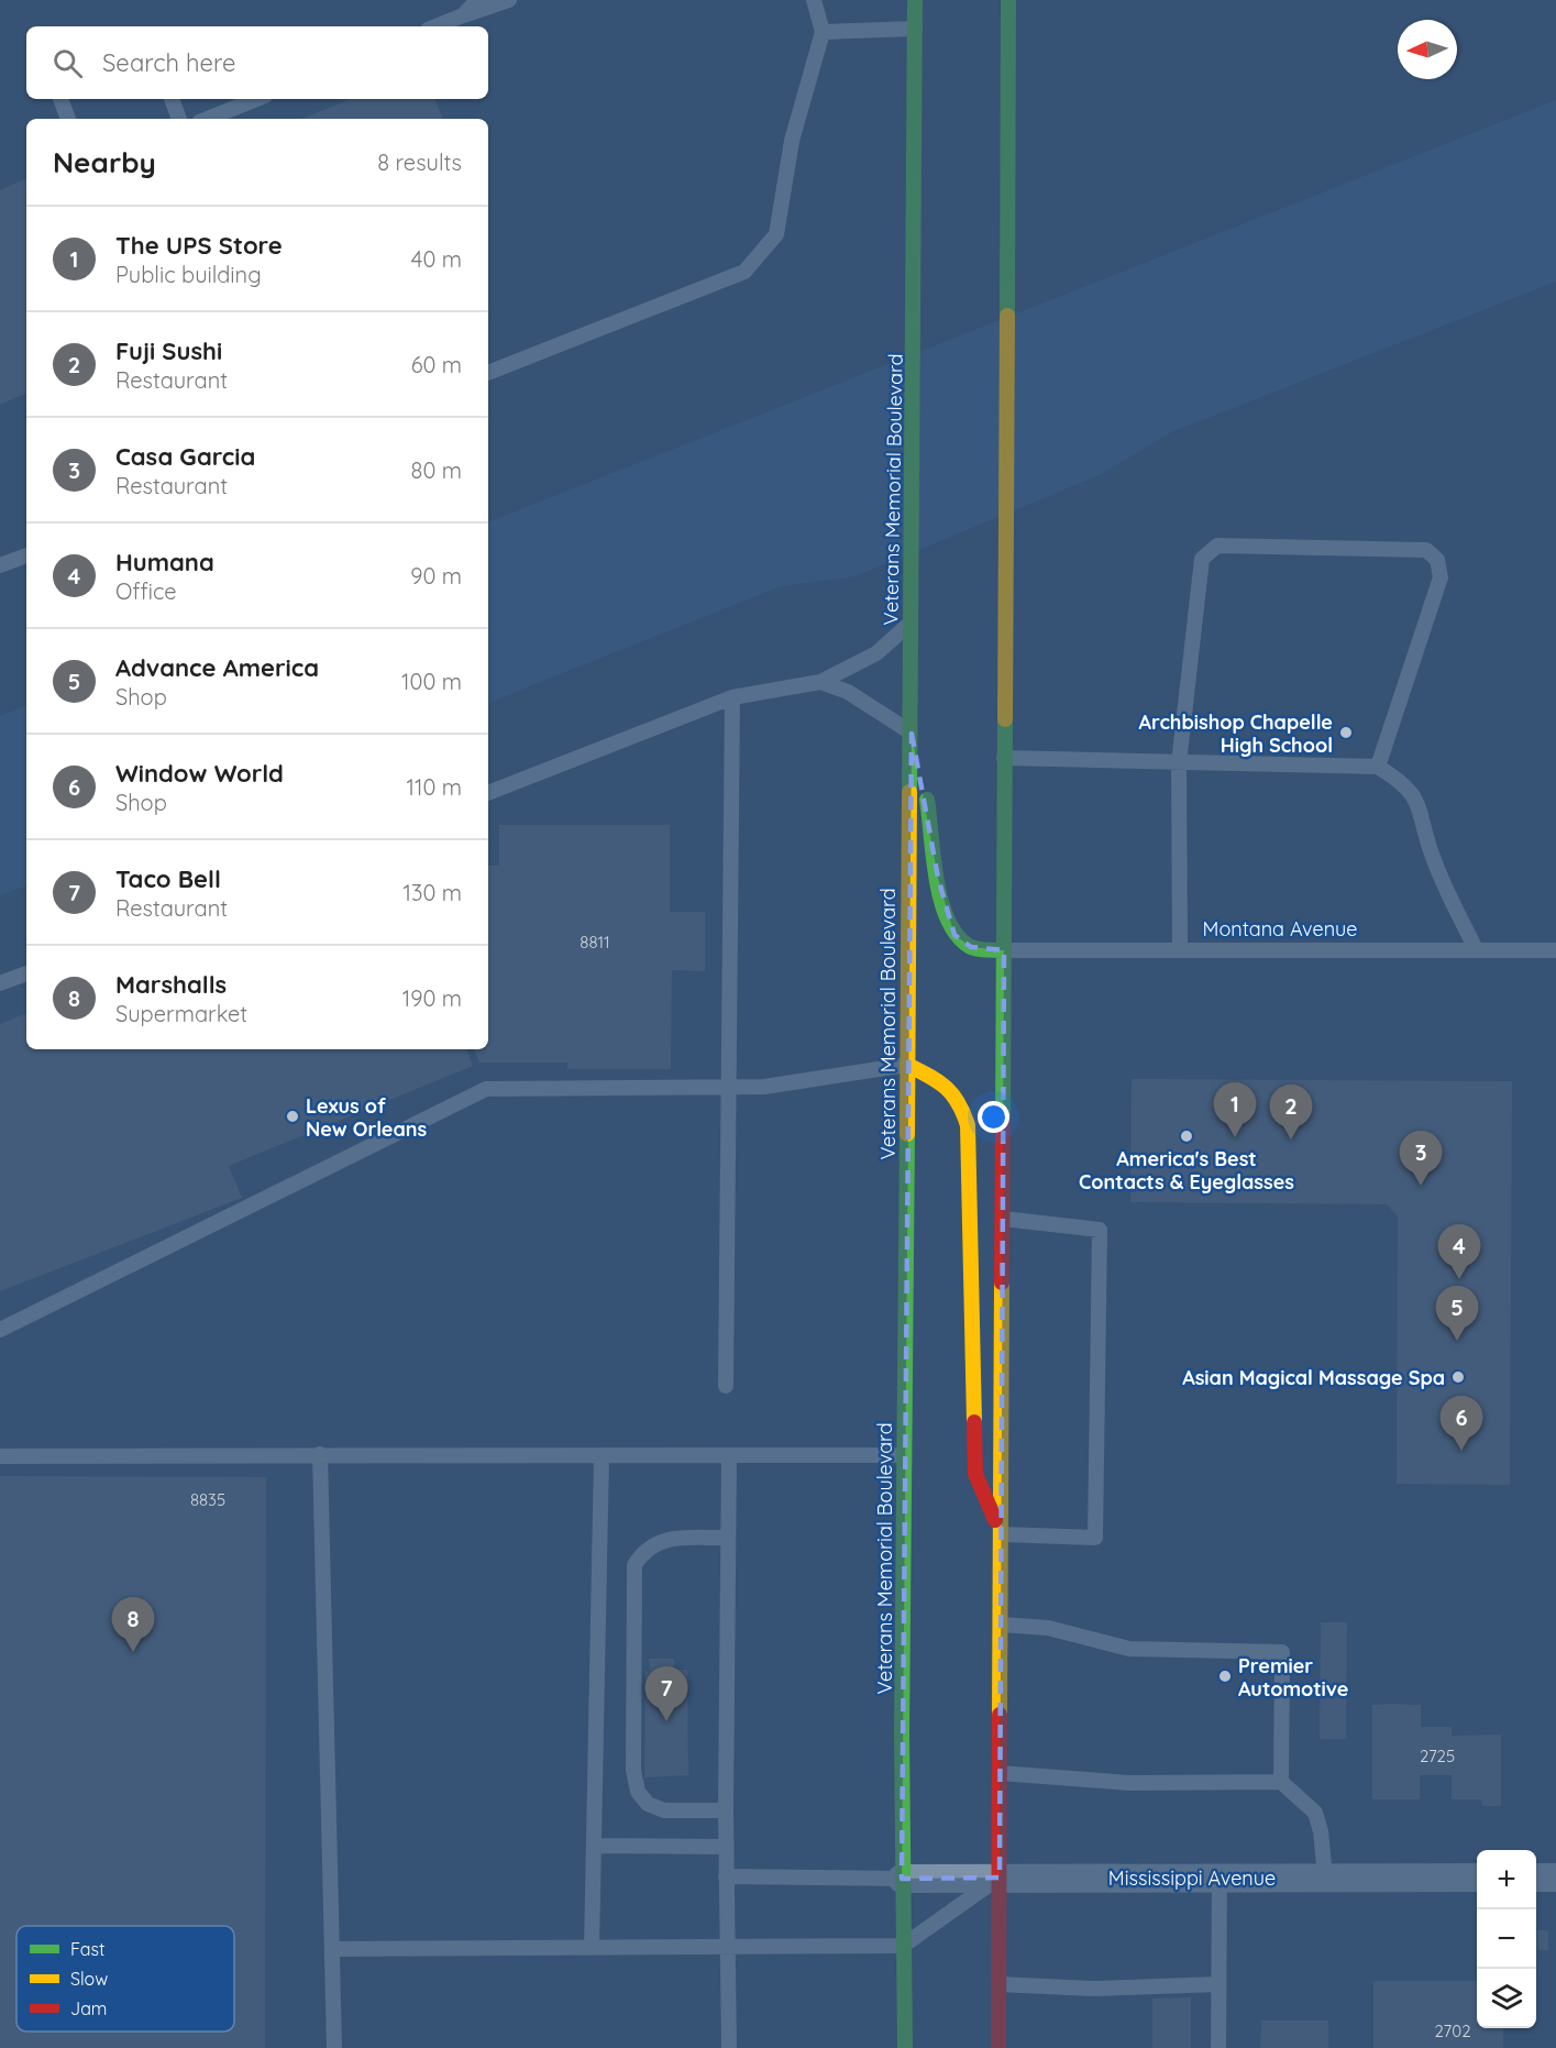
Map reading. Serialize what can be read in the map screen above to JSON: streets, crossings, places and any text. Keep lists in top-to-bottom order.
{
  "streets": {
    "main road": ["Veterans Memorial Boulevard"],
    "street": ["Mississippi Avenue"],
    "lane": ["Montana Avenue"]
  },
  "crossings": [
    ["Veterans Memorial Boulevard", "Mississippi Avenue"]
  ],
  "places": [
    "Archbishop Chapelle High School",
    "Lexus of New Orleans",
    "America's Best Contacts & Eyeglasses",
    "Asian Magical Massage Spa",
    "Premier Automotive"
  ],
  "house_numbers": [
    "8811",
    "8835",
    "2725",
    "2702"
  ],
  "legend": ["Fast", "Slow", "Jam"],
  "north": "left",
  "page": {
    "search": "Search here",
    "heading": ["Nearby", "8 results"],
    "list": [
      {
        "mark": "1",
        "name": "The UPS Store",
        "note": "Public building",
        "value": "40 m"
      },
      {
        "mark": "2",
        "name": "Fuji Sushi",
        "note": "Restaurant",
        "value": "60 m"
      },
      {
        "mark": "3",
        "name": "Casa Garcia",
        "note": "Restaurant",
        "value": "80 m"
      },
      {
        "mark": "4",
        "name": "Humana",
        "note": "Office",
        "value": "90 m"
      },
      {
        "mark": "5",
        "name": "Advance America",
        "note": "Shop",
        "value": "100 m"
      },
      {
        "mark": "6",
        "name": "Window World",
        "note": "Shop",
        "value": "110 m"
      },
      {
        "mark": "7",
        "name": "Taco Bell",
        "note": "Restaurant",
        "value": "130 m"
      },
      {
        "mark": "8",
        "name": "Marshalls",
        "note": "Supermarket",
        "value": "190 m"
      }
    ],
    "pins": [
      "1",
      "2",
      "3",
      "4",
      "5",
      "6",
      "8",
      "7"
    ],
    "map_buttons": ["+", "−"]
  }
}
